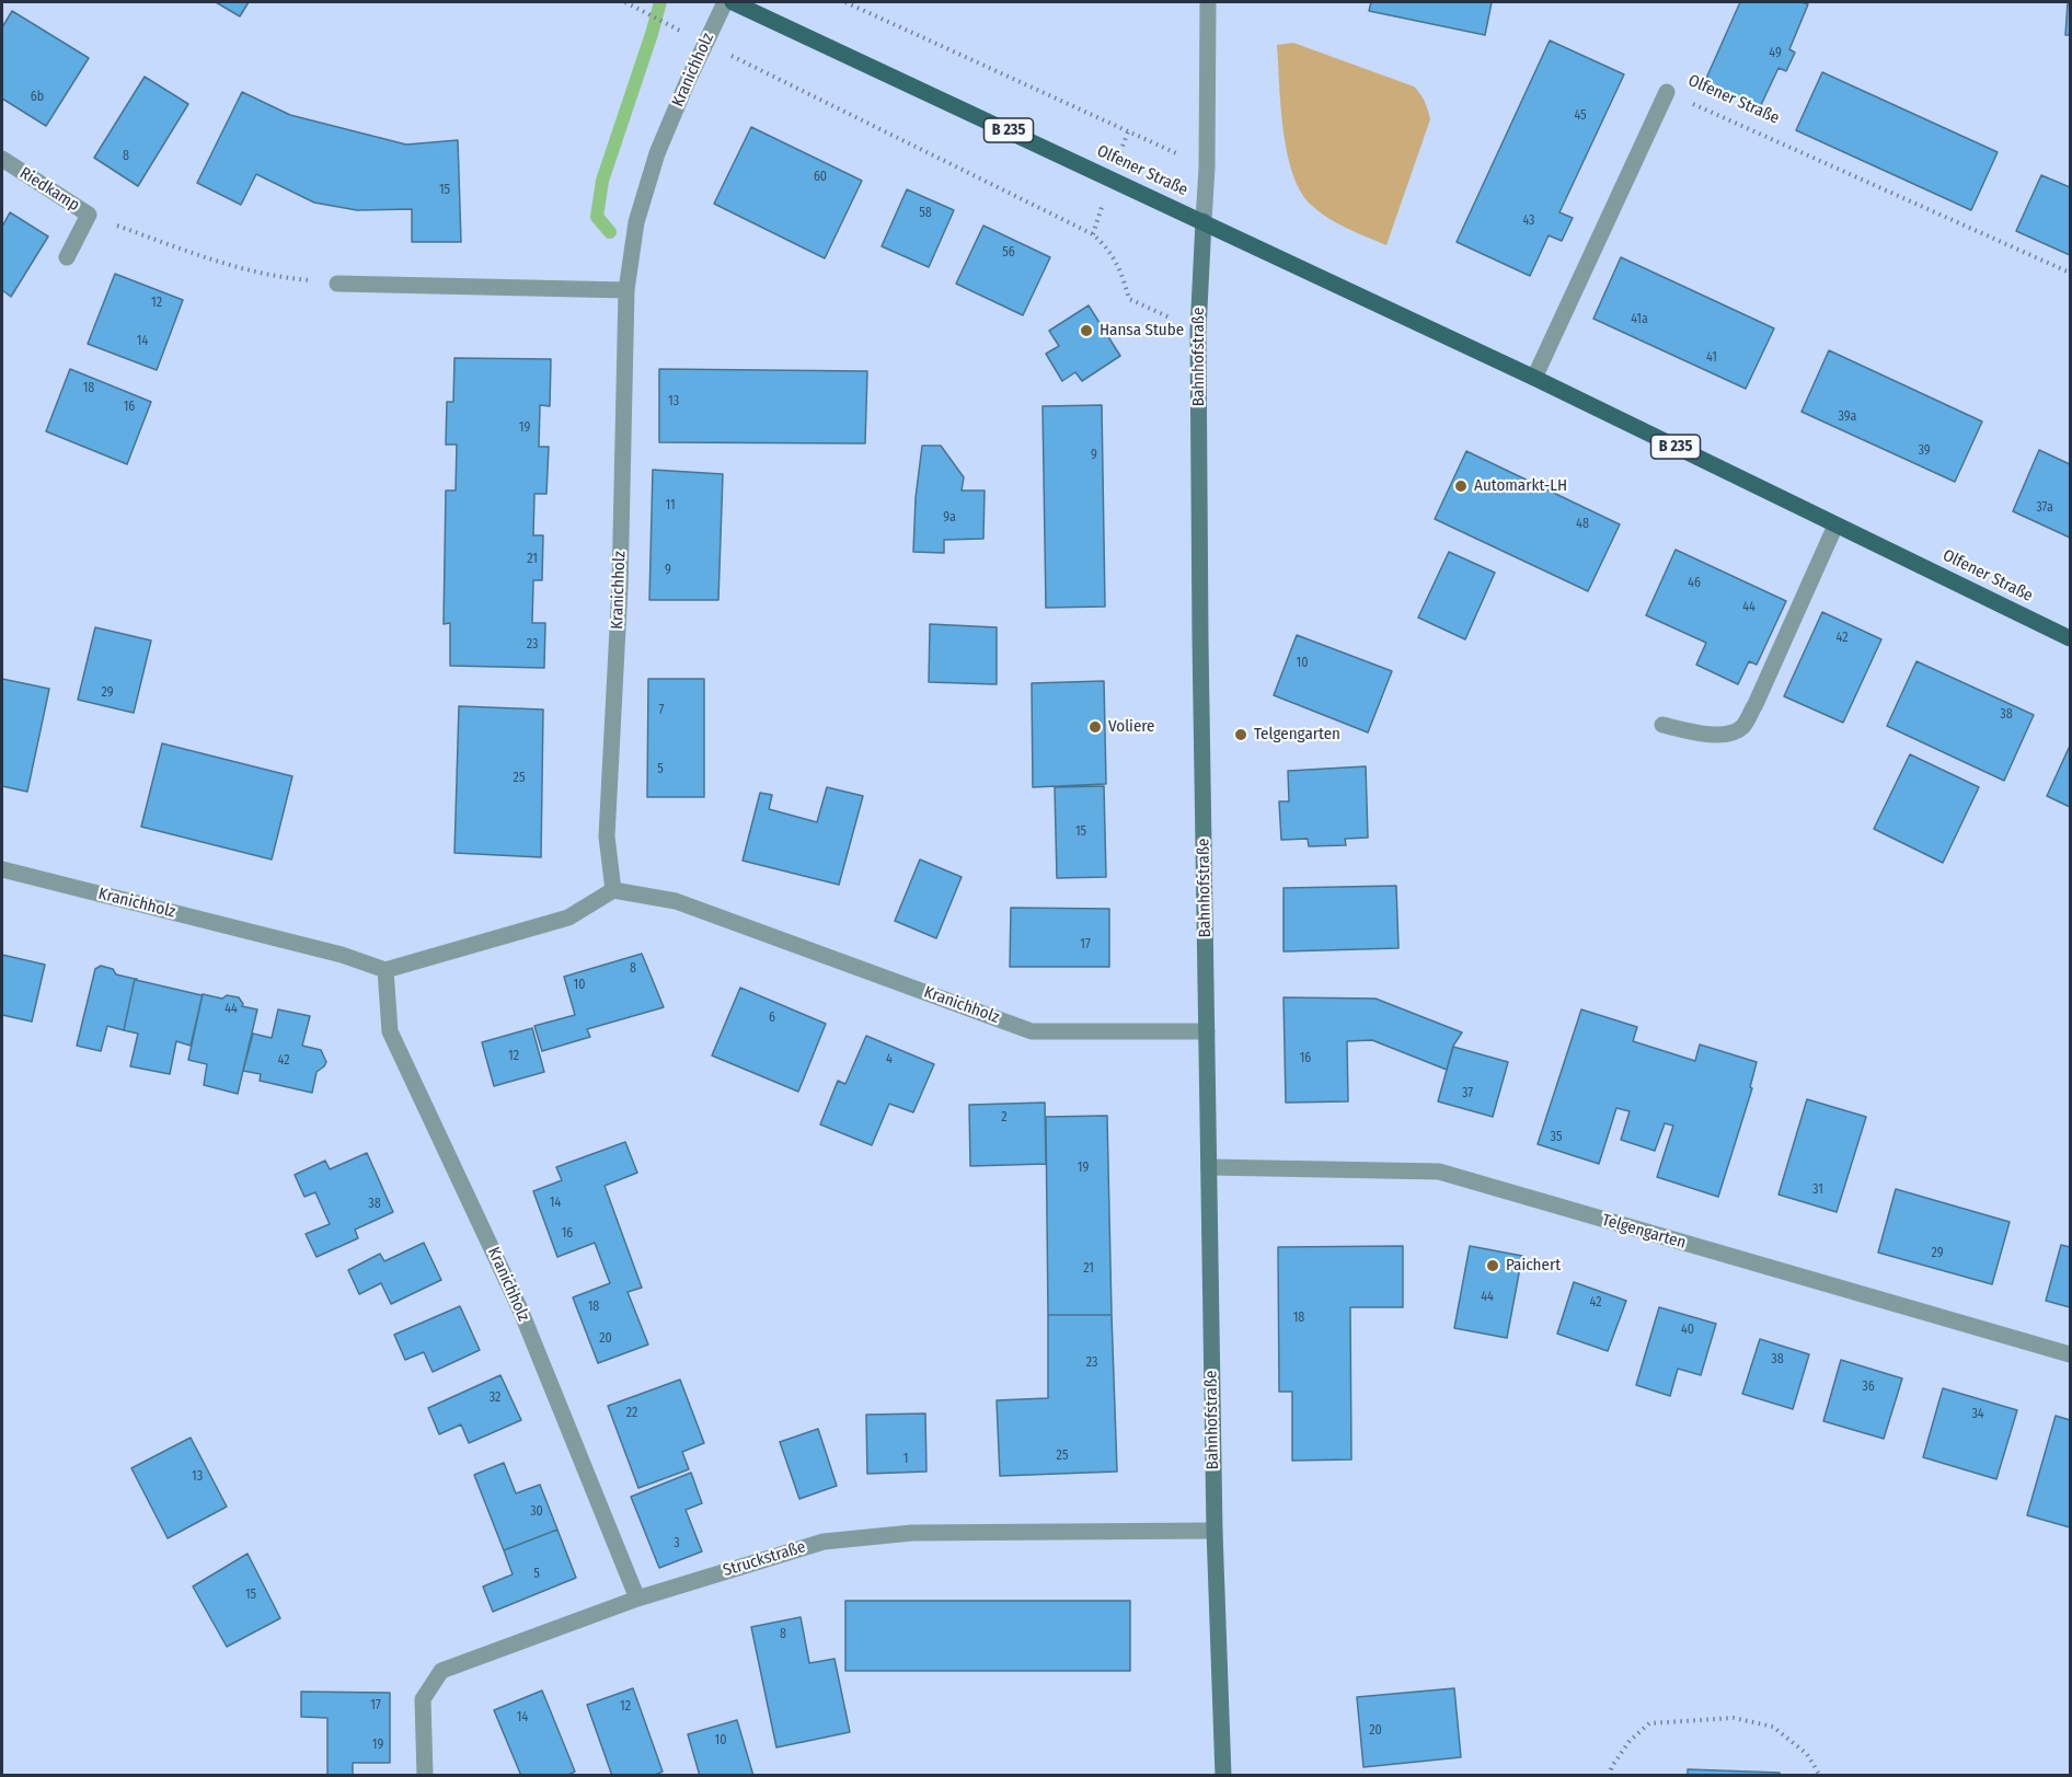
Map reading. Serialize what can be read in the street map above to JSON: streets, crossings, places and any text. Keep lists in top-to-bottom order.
{
  "streets": {
    "main road": ["Olfener Straße", "B 235", "Bahnhofstraße"],
    "street": [
      "Kranichholz",
      "Riedkamp",
      "Telgengarten",
      "Struckstraße"
    ]
  },
  "crossings": [
    ["Kranichholz", "Bahnhofstraße"],
    ["Kranichholz", "Struckstraße"],
    ["Olfener Straße", "Bahnhofstraße"],
    ["Bahnhofstraße", "Telgengarten"],
    ["Bahnhofstraße", "Struckstraße"]
  ],
  "places": [
    "Hansa Stube",
    "Automarkt-LH",
    "Voliere",
    "Telgengarten",
    "Paichert"
  ],
  "house_numbers": [
    "49",
    "6b",
    "45",
    "8",
    "60",
    "15",
    "58",
    "43",
    "56",
    "12",
    "41a",
    "14",
    "41",
    "18",
    "13",
    "16",
    "39a",
    "19",
    "39",
    "9",
    "11",
    "37a",
    "9a",
    "48",
    "21",
    "9",
    "46",
    "44",
    "42",
    "23",
    "10",
    "29",
    "7",
    "38",
    "5",
    "25",
    "15",
    "17",
    "8",
    "10",
    "44",
    "6",
    "12",
    "16",
    "4",
    "42",
    "37",
    "2",
    "35",
    "19",
    "31",
    "14",
    "38",
    "16",
    "29",
    "21",
    "44",
    "42",
    "18",
    "18",
    "40",
    "20",
    "38",
    "23",
    "36",
    "32",
    "22",
    "34",
    "25",
    "1",
    "13",
    "30",
    "3",
    "5",
    "15",
    "8",
    "17",
    "12",
    "14",
    "20",
    "10",
    "19"
  ]
}
